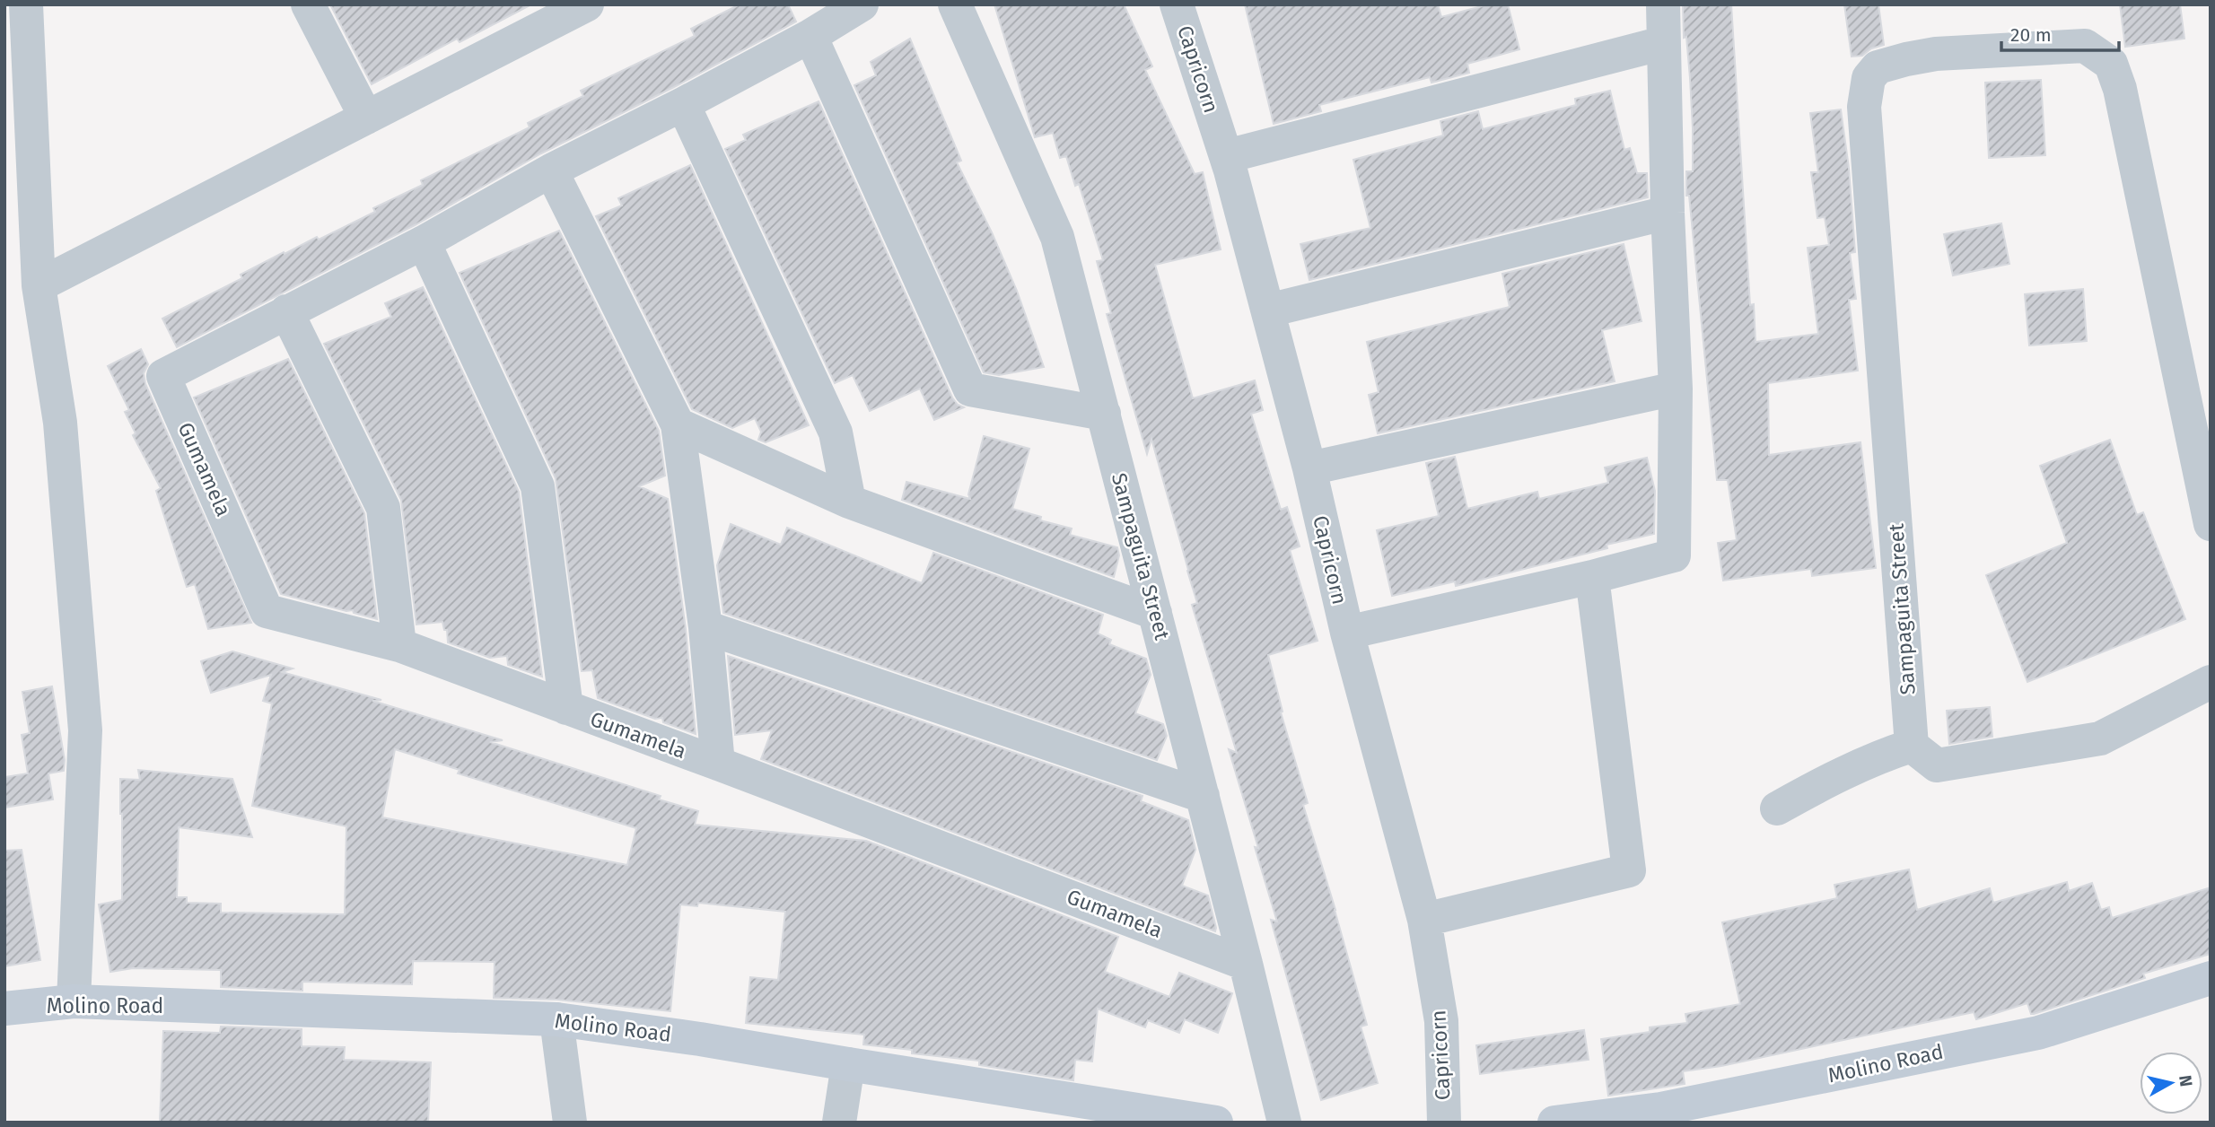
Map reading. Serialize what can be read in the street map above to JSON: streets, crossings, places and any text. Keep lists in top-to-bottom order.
{
  "streets": {
    "main road": ["Molino Road"],
    "street": ["Capricorn", "Gumamela", "Sampaguita Street"]
  },
  "crossings": [
    ["Gumamela", "Sampaguita Street"]
  ],
  "scale_bar": "20 m",
  "north": "right"
}
